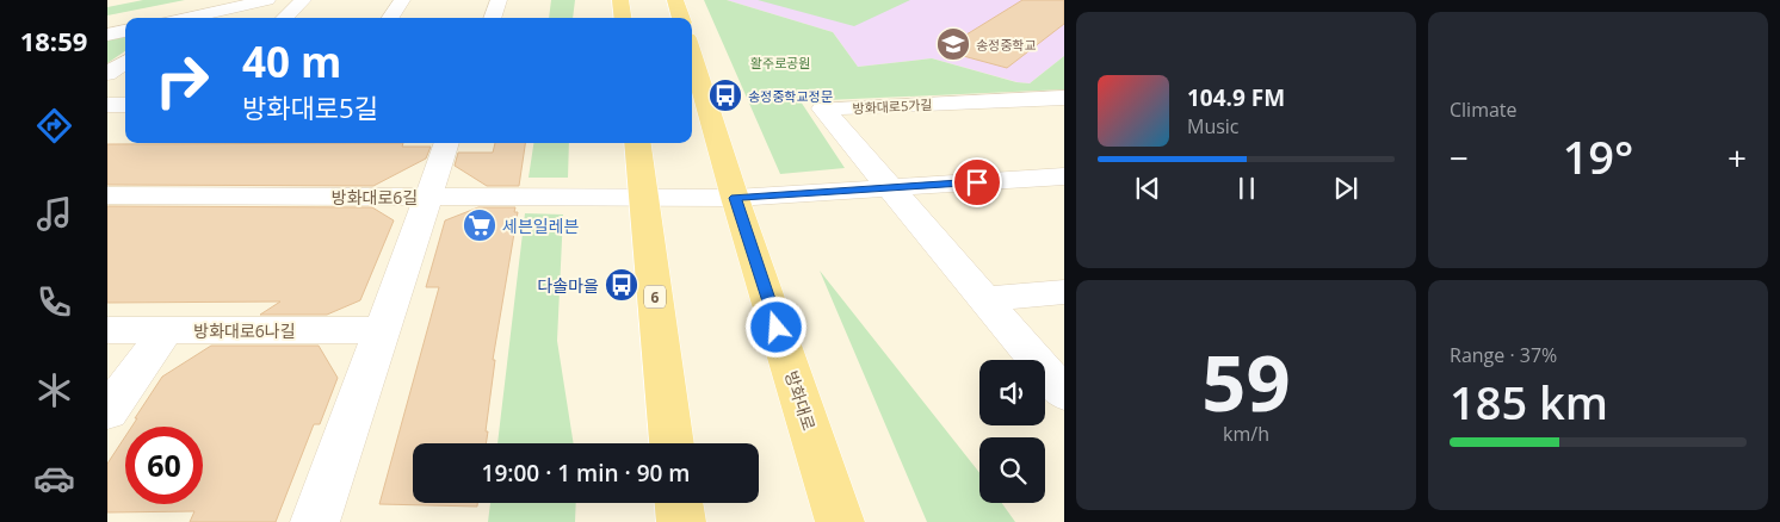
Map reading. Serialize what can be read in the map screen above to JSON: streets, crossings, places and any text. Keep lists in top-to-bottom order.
{
  "streets": {
    "main road": ["6", "방화대로"],
    "street": ["방화대로5가길", "방화대로6길", "방화대로6나길"]
  },
  "crossings": [
    ["방화대로5가길", "방화대로6길"],
    ["방화대로6길", "6"],
    ["방화대로6길", "방화대로"]
  ],
  "parks": ["활주로공원"],
  "places": {
    "school or university": ["송정중학교"],
    "bus stop": ["송정중학교정문", "다솔마을"],
    "supermarket": ["세븐일레븐"]
  },
  "page": {
    "tabs": "18:59",
    "tile": [
      "Climate",
      ["59", "km/h"],
      ["Range · 37%", "185 km"]
    ],
    "turn": ["40 m", "방화대로5길"],
    "song": ["104.9 FM", "Music"],
    "heat": ["−", "19°", "+"],
    "limit": "60",
    "trip": "19:00 · 1 min · 90 m"
  }
}
